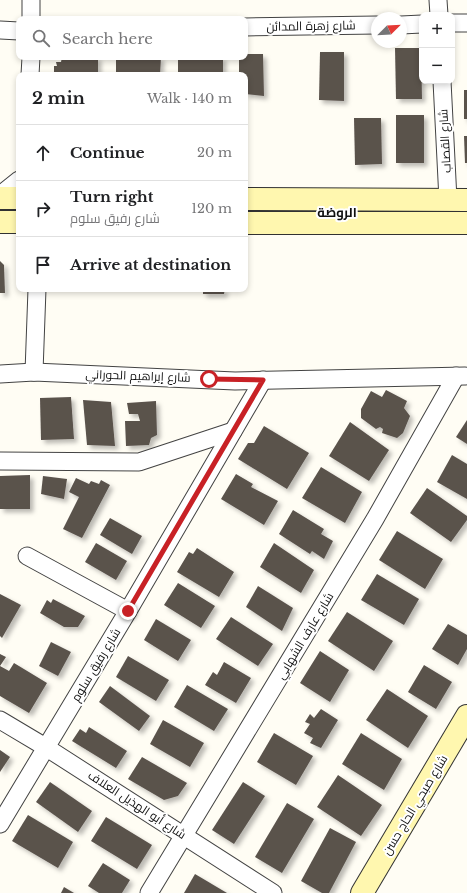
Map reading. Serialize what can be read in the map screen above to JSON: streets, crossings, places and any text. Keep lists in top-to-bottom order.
{
  "streets": {
    "main road": ["شارع صبحي الحاج حسن"],
    "street": [
      "شارع زهرة المدائن",
      "شارع القصاب",
      "شارع إبراهيم الحوراني",
      "شارع عارف الشهابي",
      "شارع رفيق سلوم",
      "شارع أبو الهذيل العلاف"
    ]
  },
  "crossings": [
    ["شارع إبراهيم الحوراني", "شارع عارف الشهابي"],
    ["شارع إبراهيم الحوراني", "شارع رفيق سلوم"],
    ["شارع عارف الشهابي", "شارع أبو الهذيل العلاف"],
    ["شارع رفيق سلوم", "شارع أبو الهذيل العلاف"]
  ],
  "districts": ["الروضة"],
  "north": "top right",
  "page": {
    "map_buttons": ["+", "−"],
    "search": "Search here",
    "heading": ["2 min", "Walk · 140 m"],
    "list": [
      ["Continue", "20 m"],
      ["Turn right", "شارع رفيق سلوم", "120 m"],
      "Arrive at destination"
    ]
  }
}
